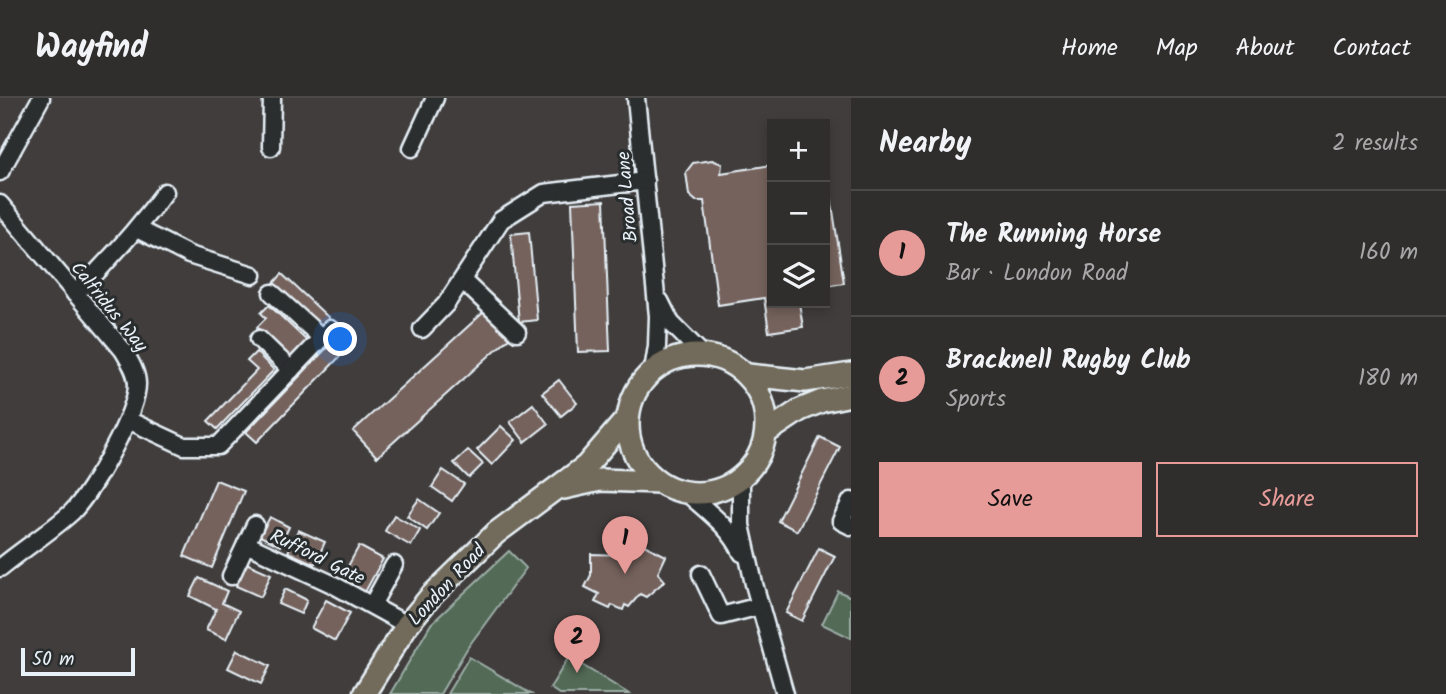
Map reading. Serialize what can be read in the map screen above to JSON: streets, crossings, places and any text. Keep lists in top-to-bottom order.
{
  "streets": {
    "main road": ["London Road"],
    "street": ["Broad Lane", "Calfridus Way", "Rufford Gate"]
  },
  "crossings": [
    ["Broad Lane", "London Road"],
    ["Rufford Gate", "London Road"]
  ],
  "scale_bar": "50 m",
  "page": {
    "header": "Wayfind",
    "nav": [
      "Home",
      "Map",
      "About",
      "Contact"
    ],
    "heading": ["Nearby", "2 results"],
    "map_buttons": ["+", "−"],
    "list": [
      {
        "mark": "1",
        "name": "The Running Horse",
        "note": "Bar · London Road",
        "value": "160 m"
      },
      {
        "mark": "2",
        "name": "Bracknell Rugby Club",
        "note": "Sports",
        "value": "180 m"
      }
    ],
    "buttons": ["Save", "Share"],
    "pins": ["1", "2"],
    "scale": "50 m"
  }
}
